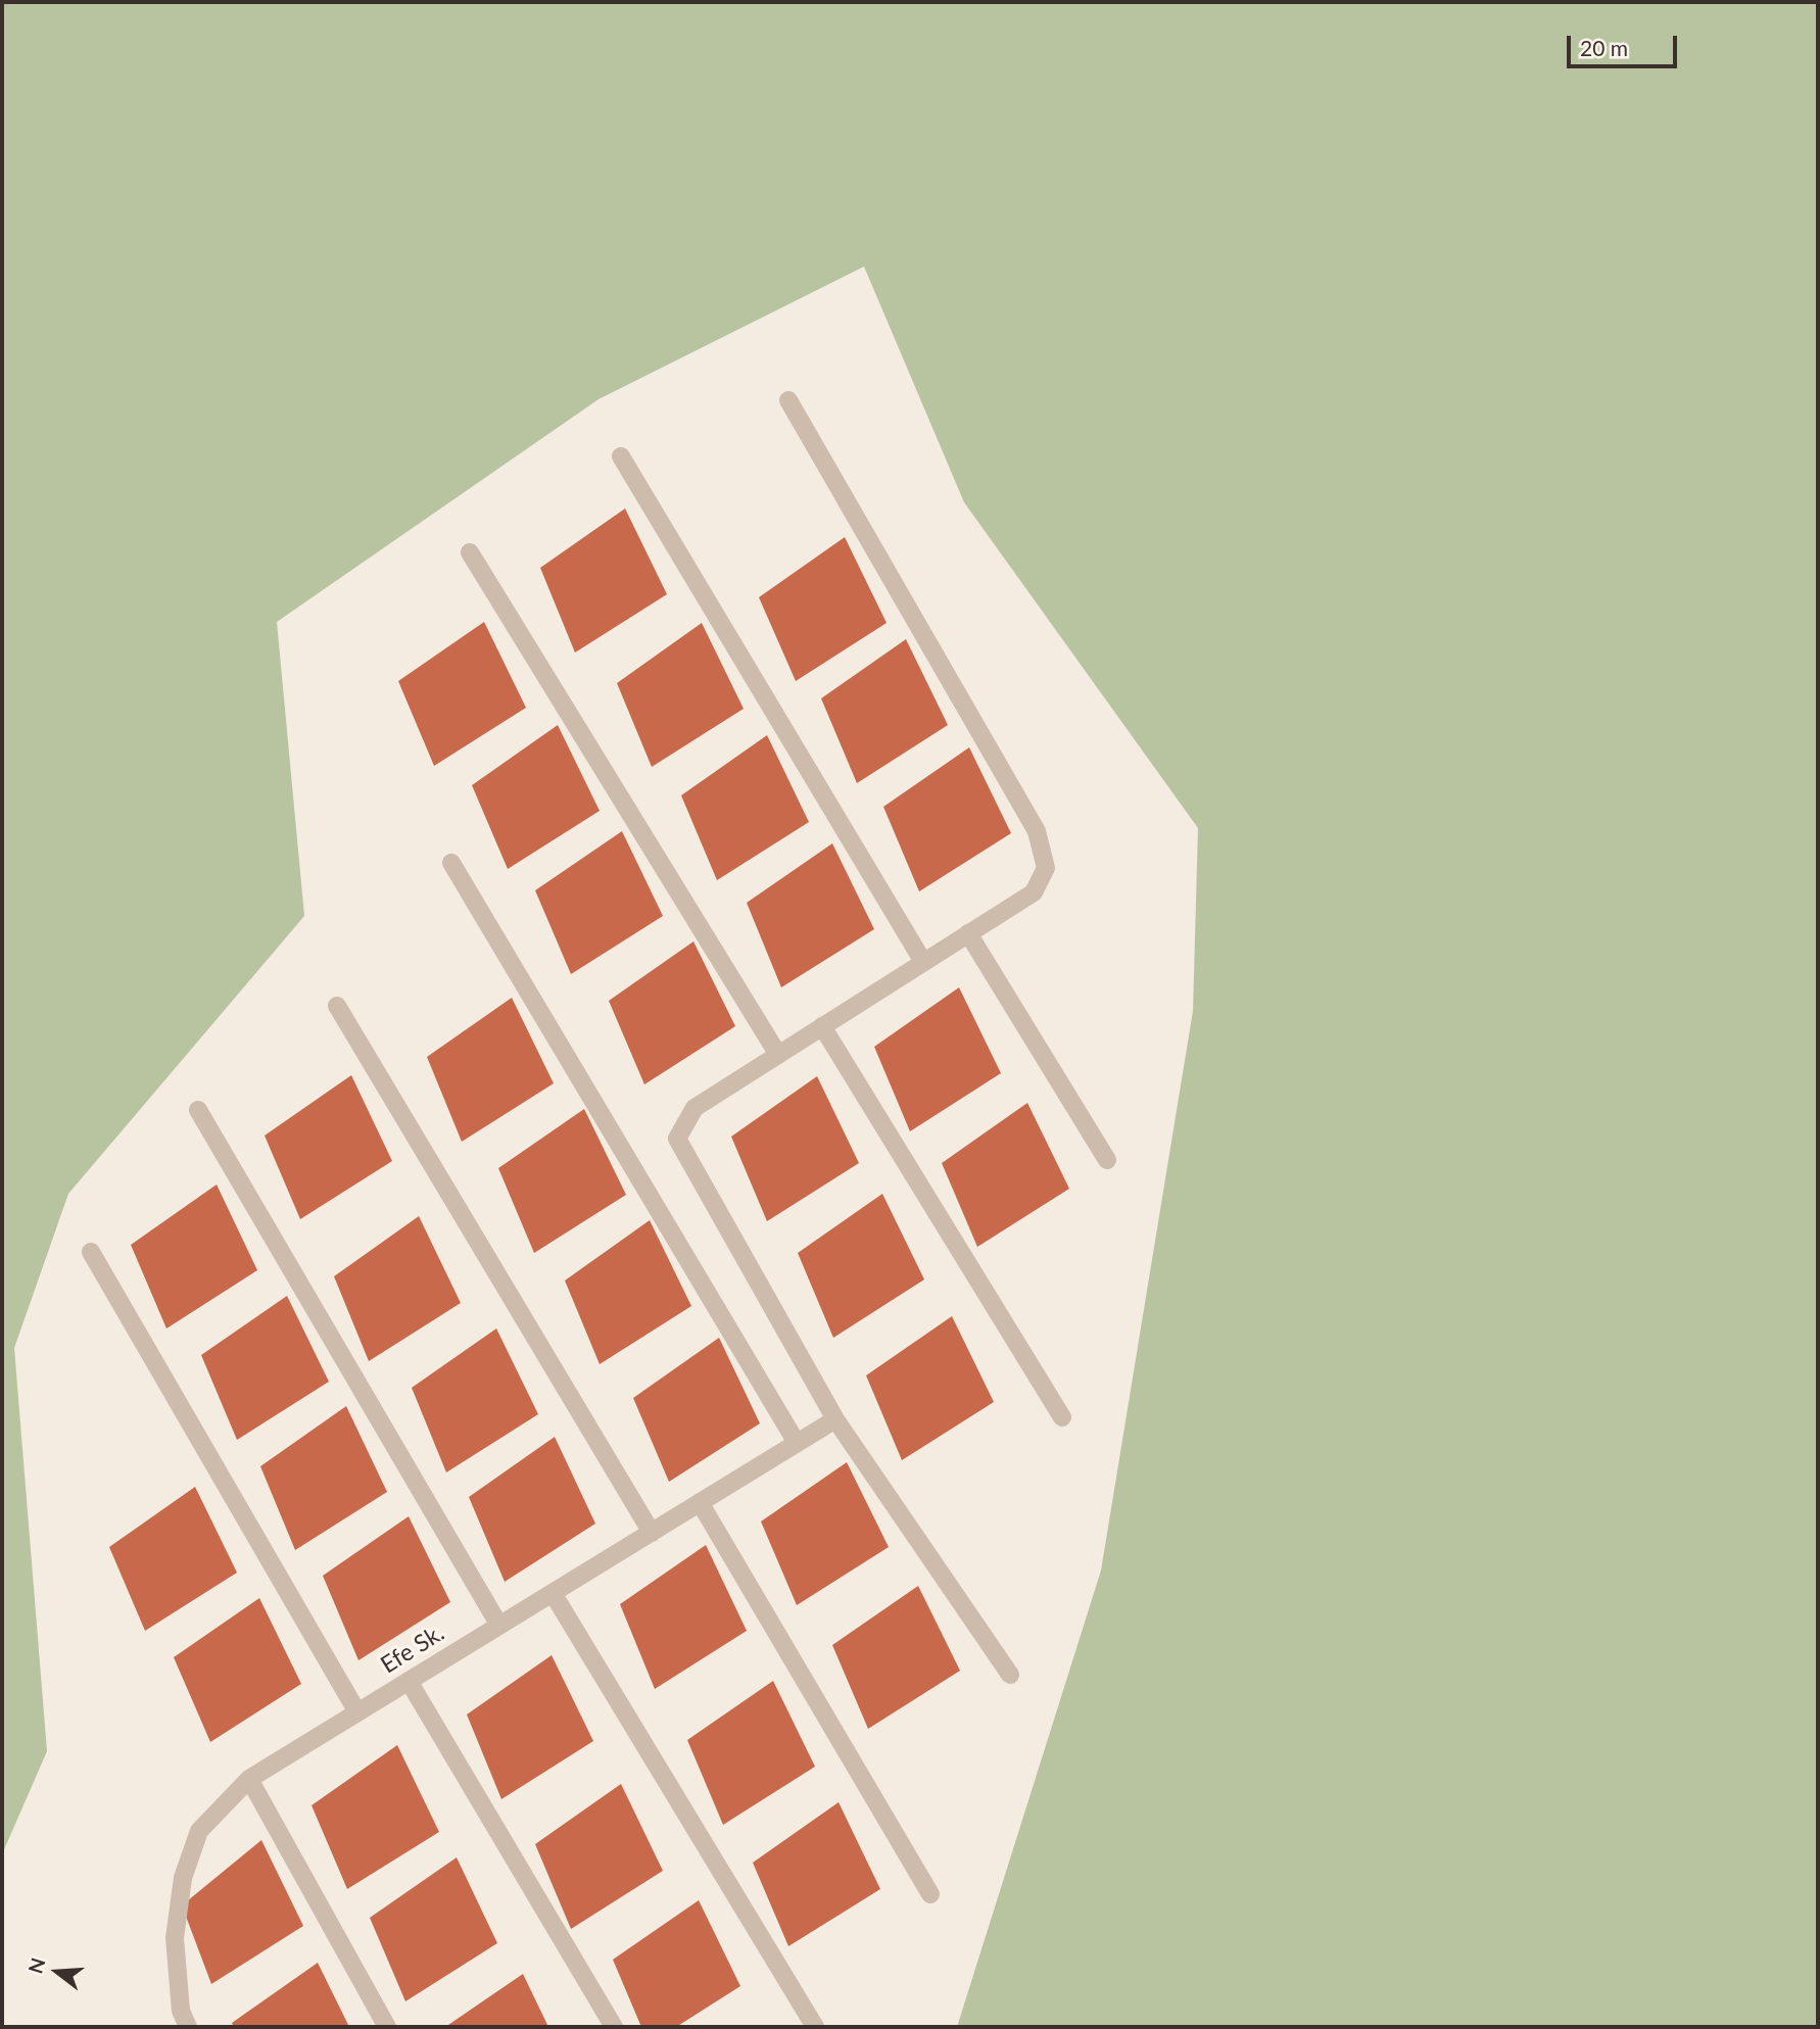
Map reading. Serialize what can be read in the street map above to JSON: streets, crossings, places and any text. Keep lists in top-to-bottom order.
{
  "streets": {
    "street": ["Efe Sk."]
  },
  "scale_bar": "20 m",
  "north": "left"
}
